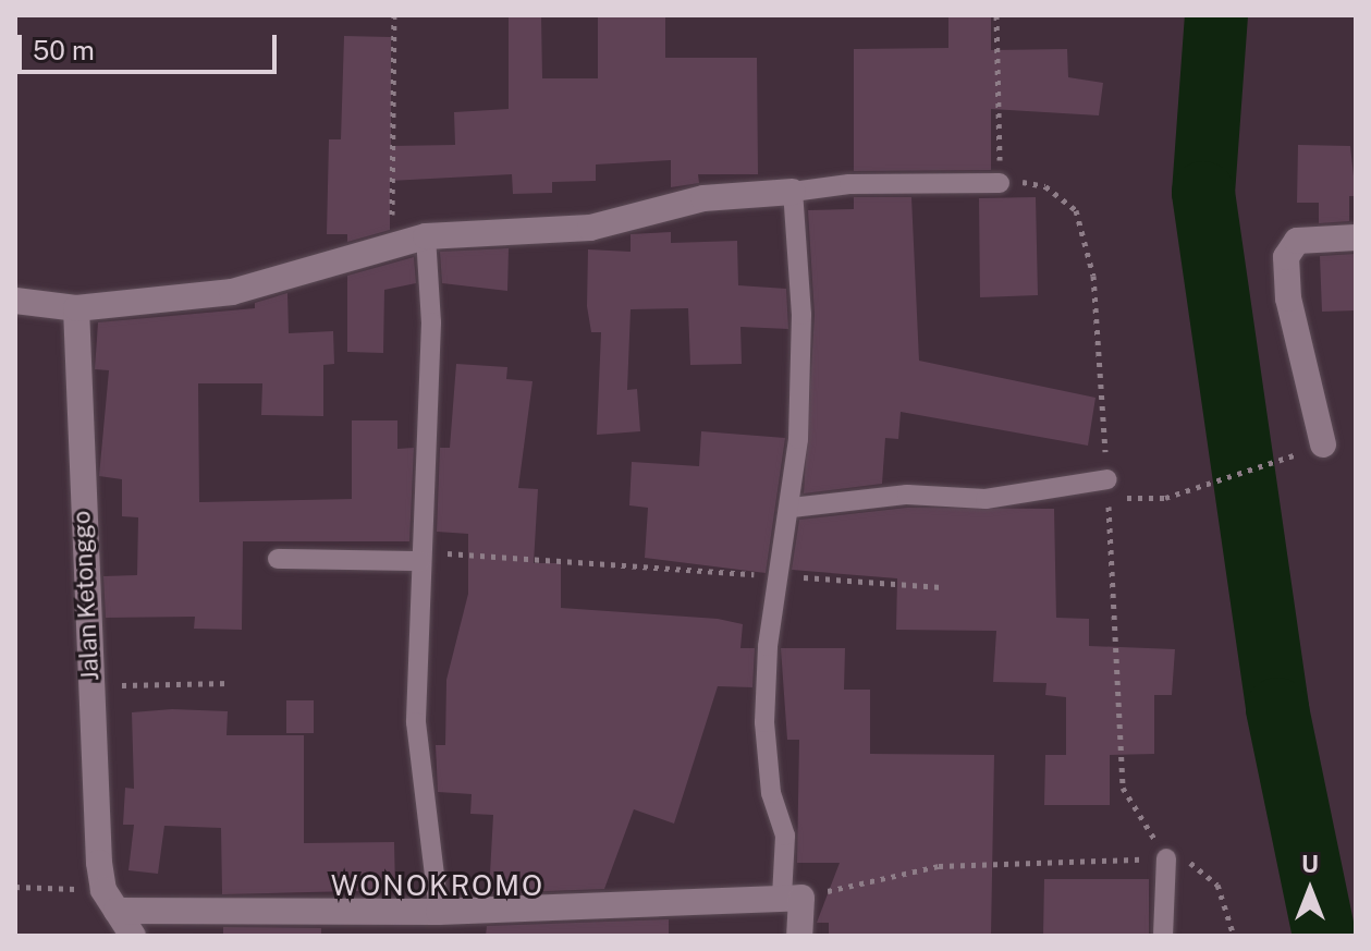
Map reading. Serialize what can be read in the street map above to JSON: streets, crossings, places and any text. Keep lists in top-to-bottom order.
{
  "streets": {
    "street": ["Jalan Ketonggo"]
  },
  "districts": ["WONOKROMO"],
  "scale_bar": "50 m",
  "north": "top"
}
